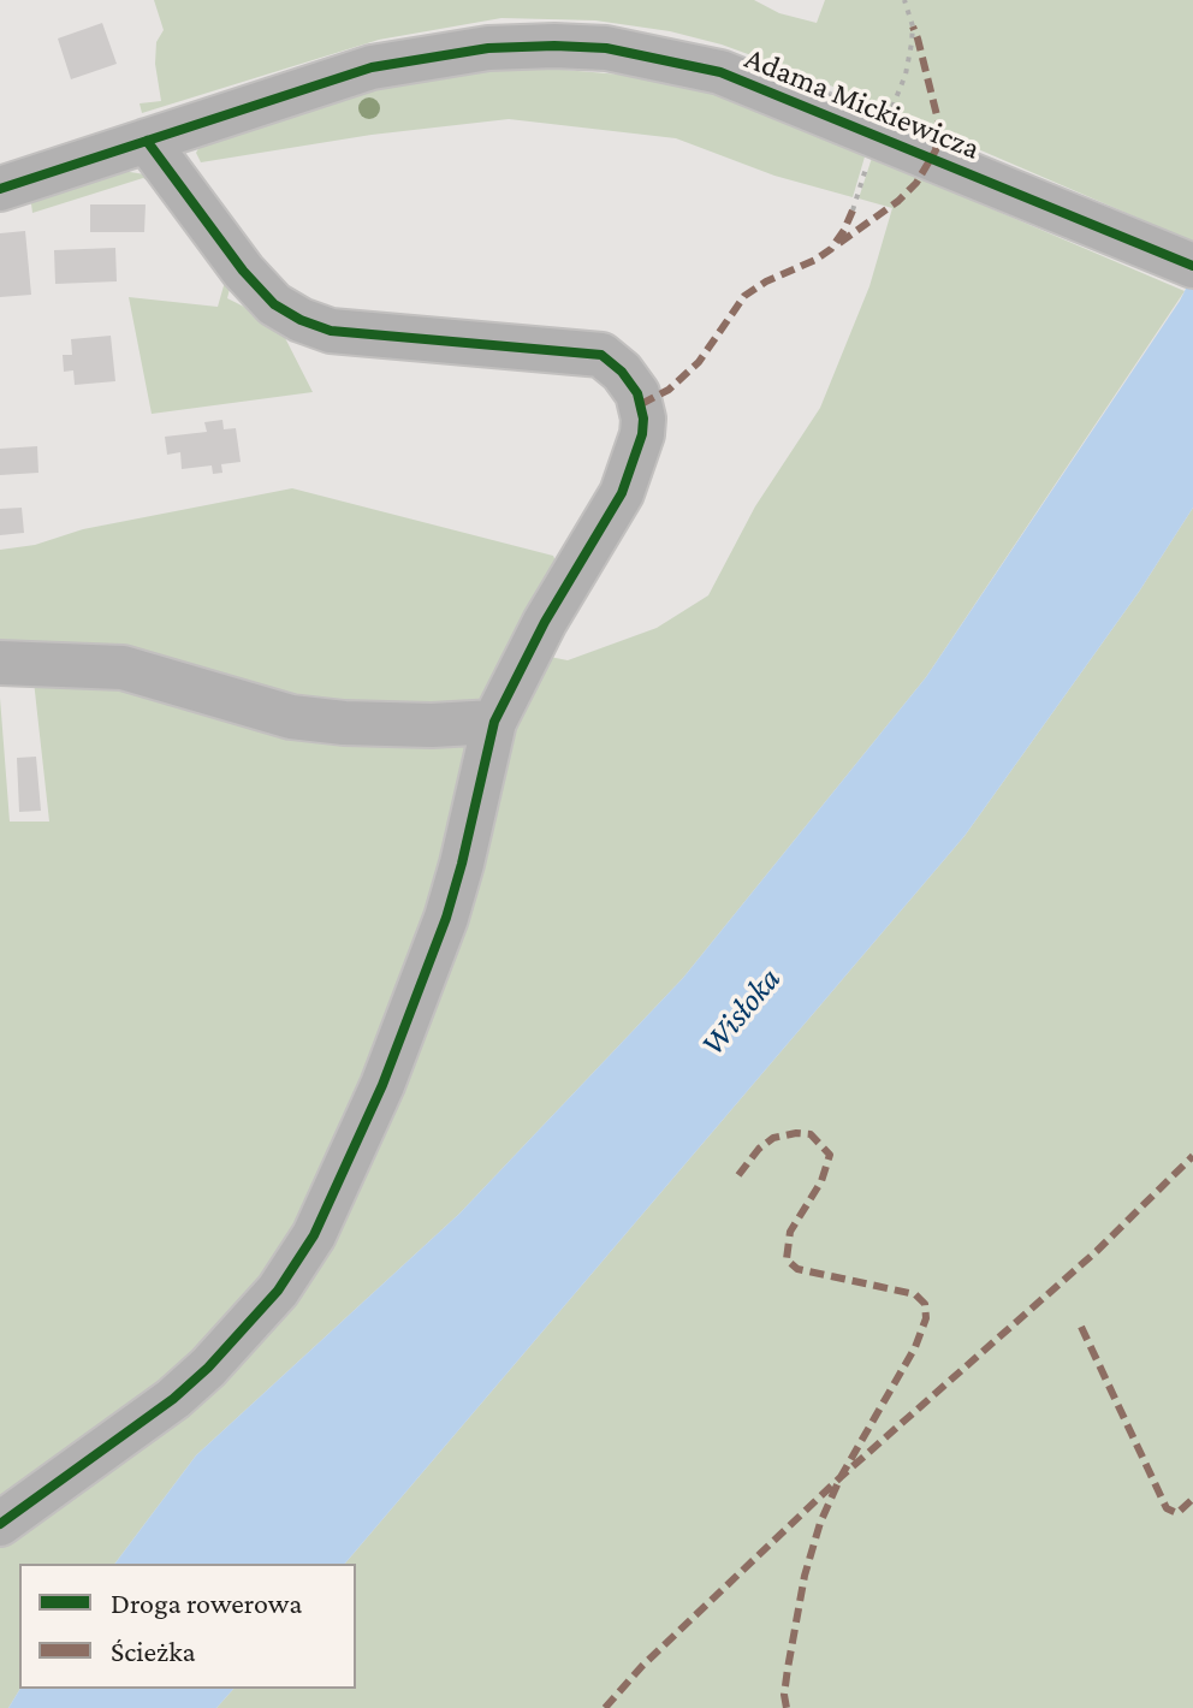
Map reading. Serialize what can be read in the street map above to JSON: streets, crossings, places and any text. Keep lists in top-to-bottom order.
{
  "streets": {
    "street": ["Adama Mickiewicza"]
  },
  "water": ["Wisłoka"],
  "legend": ["Droga rowerowa", "Ścieżka"]
}
